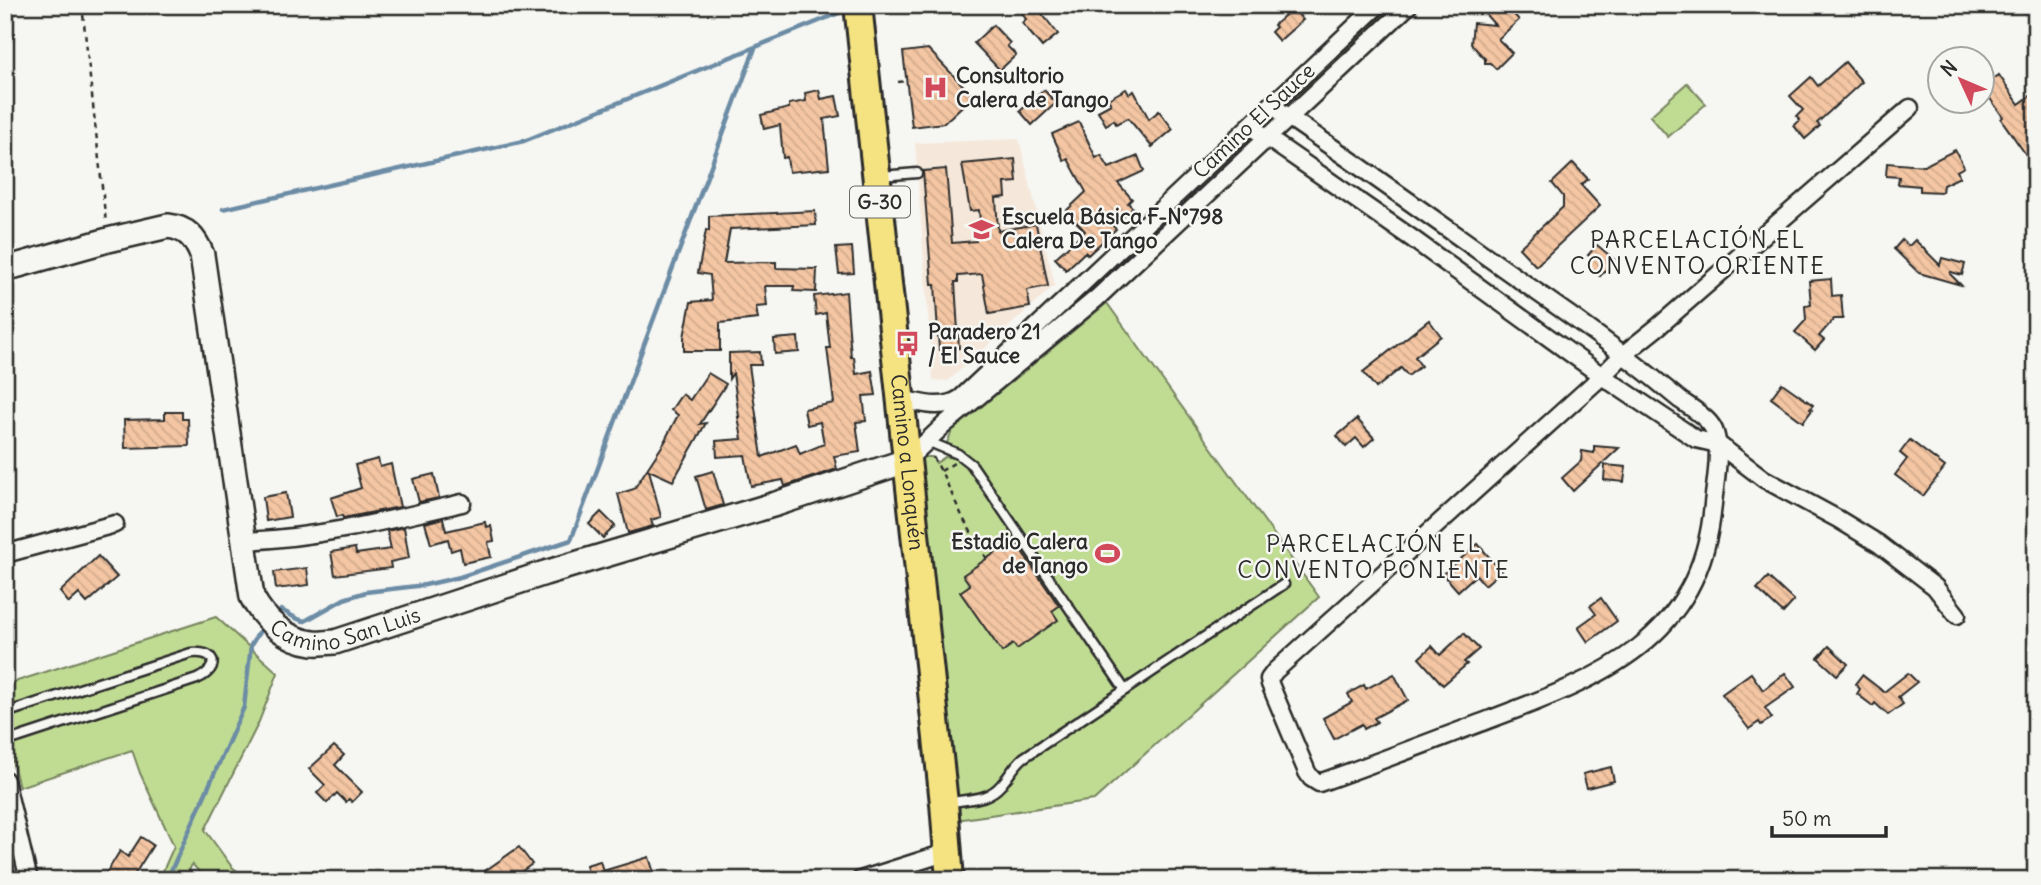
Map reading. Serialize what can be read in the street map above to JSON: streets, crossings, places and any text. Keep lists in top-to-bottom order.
{
  "streets": {
    "main road": ["G-30", "Camino a Lonquén"],
    "street": ["Camino El Sauce", "Camino San Luis"]
  },
  "crossings": [
    ["Camino El Sauce", "Camino a Lonquén"],
    ["Camino El Sauce", "Camino San Luis"],
    ["Camino a Lonquén", "Camino San Luis"]
  ],
  "districts": ["PARCELACIÓN EL CONVENTO ORIENTE", "PARCELACIÓN EL CONVENTO PONIENTE"],
  "places": {
    "hospital": ["Consultorio Calera de Tango"],
    "school or university": ["Escuela Básica F-N°798 Calera De Tango"],
    "bus stop": ["Paradero 21 / El Sauce"],
    "sports": ["Estadio Calera de Tango"]
  },
  "scale_bar": "50 m",
  "north": "top left"
}
